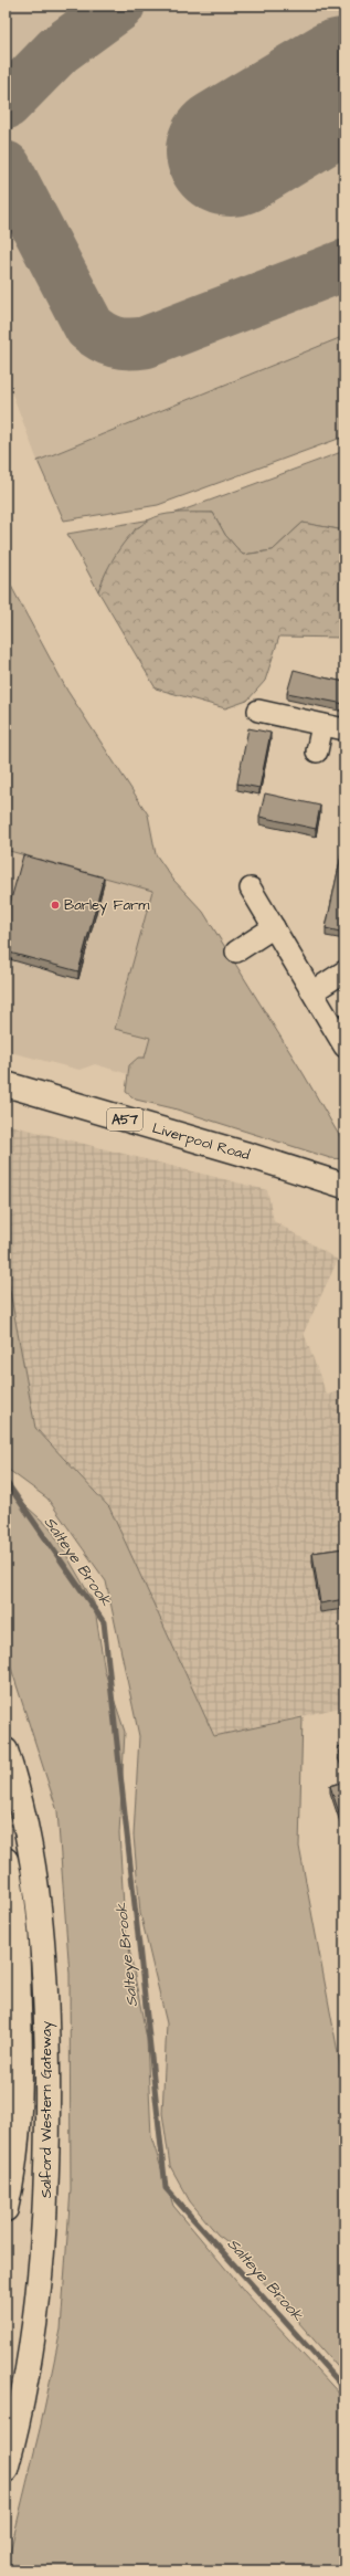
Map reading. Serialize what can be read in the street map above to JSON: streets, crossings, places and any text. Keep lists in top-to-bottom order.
{
  "streets": {
    "main road": ["A57", "Liverpool Road", "Salford Western Gateway"]
  },
  "water": ["Salteye Brook"],
  "places": ["Barley Farm"]
}
